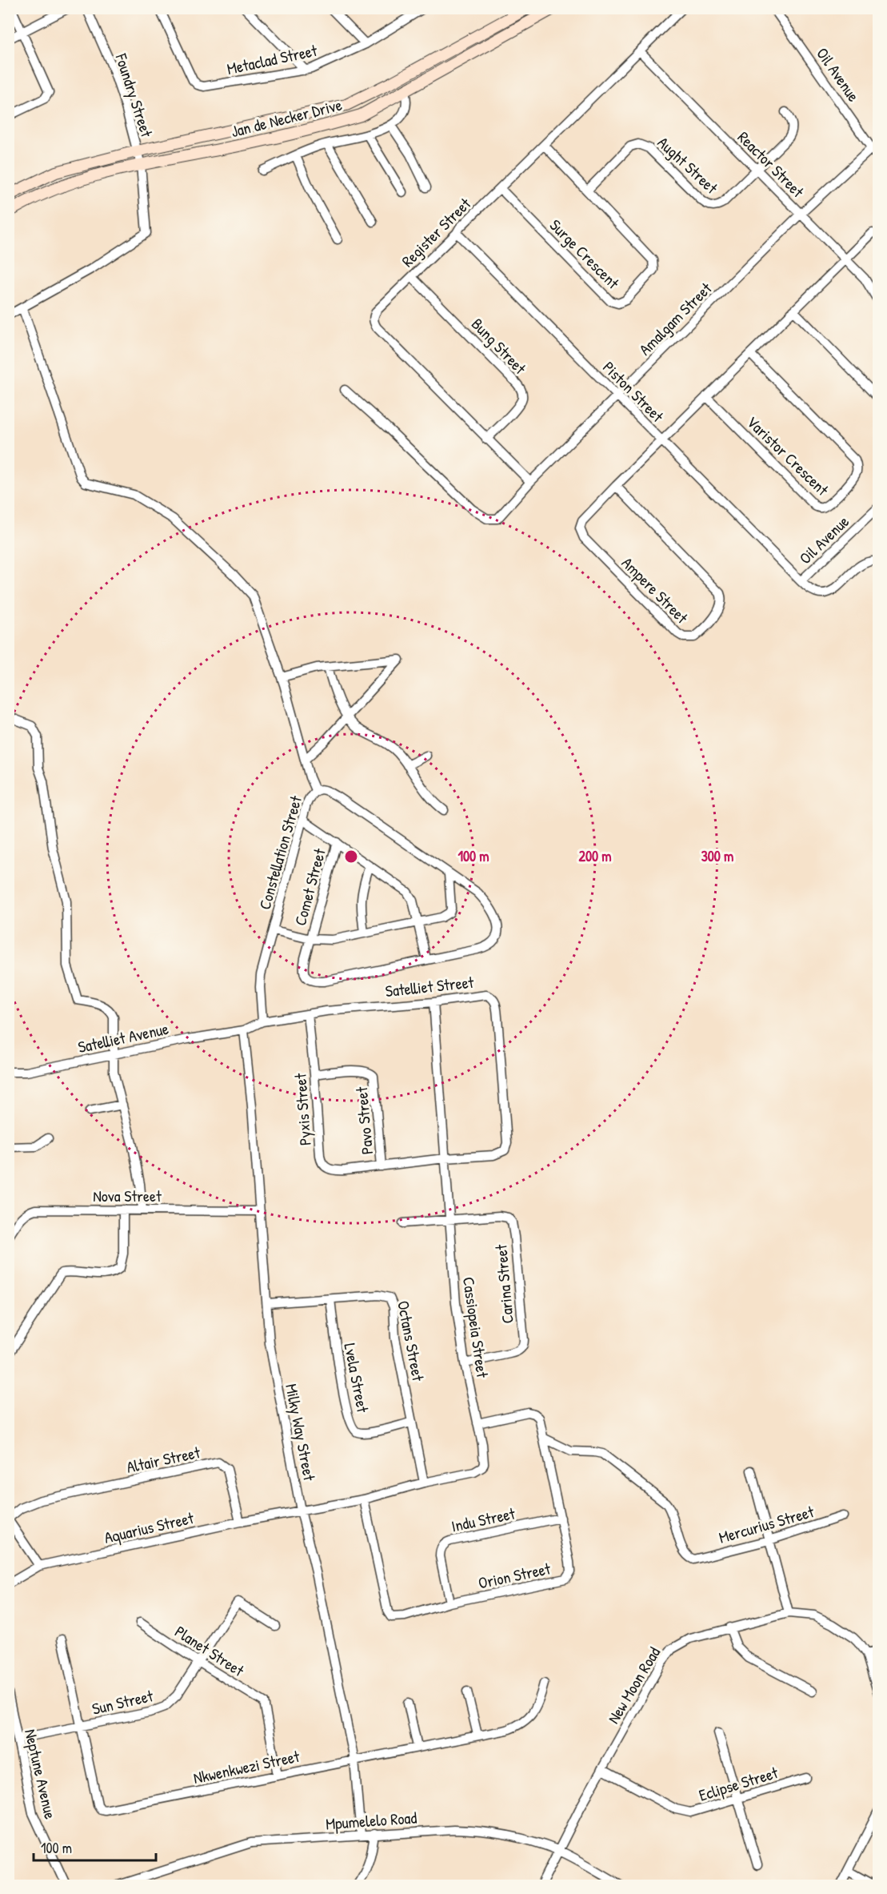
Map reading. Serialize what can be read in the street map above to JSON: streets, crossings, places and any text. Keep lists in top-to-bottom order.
{
  "streets": {
    "main road": ["Jan de Necker Drive"],
    "street": [
      "Metaclad Street",
      "Oil Avenue",
      "Foundry Street",
      "Reactor Street",
      "Aught Street",
      "Register Street",
      "Surge Crescent",
      "Amalgam Street",
      "Bung Street",
      "Piston Street",
      "Varistor Crescent",
      "Ampere Street",
      "Constellation Street",
      "Comet Street",
      "Satelliet Street",
      "Satelliet Avenue",
      "Pyxis Street",
      "Pavo Street",
      "Nova Street",
      "Carina Street",
      "Cassiopeia Street",
      "Octans Street",
      "Lvela Street",
      "Milky Way Street",
      "Altair Street",
      "Indu Street",
      "Mercurius Street",
      "Aquarius Street",
      "Orion Street",
      "Planet Street",
      "New Moon Road",
      "Sun Street",
      "Nkwenkwezi Street",
      "Neptune Avenue",
      "Eclipse Street",
      "Mpumelelo Road"
    ]
  },
  "crossings": [
    ["Oil Avenue", "Amalgam Street"],
    ["Oil Avenue", "Piston Street"],
    ["Foundry Street", "Jan de Necker Drive"],
    ["Reactor Street", "Aught Street"],
    ["Reactor Street", "Register Street"],
    ["Reactor Street", "Amalgam Street"],
    ["Reactor Street", "Ampere Street"],
    ["Aught Street", "Surge Crescent"],
    ["Register Street", "Surge Crescent"],
    ["Register Street", "Amalgam Street"],
    ["Register Street", "Bung Street"],
    ["Register Street", "Piston Street"],
    ["Amalgam Street", "Piston Street"],
    ["Piston Street", "Ampere Street"],
    ["Varistor Crescent", "Ampere Street"],
    ["Constellation Street", "Comet Street"],
    ["Constellation Street", "Satelliet Street"],
    ["Satelliet Street", "Satelliet Avenue"],
    ["Satelliet Street", "Pyxis Street"],
    ["Satelliet Street", "Cassiopeia Street"],
    ["Satelliet Street", "Milky Way Street"],
    ["Satelliet Avenue", "Milky Way Street"],
    ["Pyxis Street", "Pavo Street"],
    ["Pyxis Street", "Cassiopeia Street"],
    ["Nova Street", "Milky Way Street"],
    ["Carina Street", "Cassiopeia Street"],
    ["Cassiopeia Street", "Octans Street"],
    ["Cassiopeia Street", "Milky Way Street"],
    ["Cassiopeia Street", "Aquarius Street"],
    ["Cassiopeia Street", "Orion Street"],
    ["Octans Street", "Lvela Street"],
    ["Octans Street", "Milky Way Street"],
    ["Milky Way Street", "Aquarius Street"],
    ["Milky Way Street", "Nkwenkwezi Street"],
    ["Milky Way Street", "Mpumelelo Road"],
    ["Altair Street", "Aquarius Street"],
    ["Indu Street", "Orion Street"],
    ["Mercurius Street", "Orion Street"],
    ["Planet Street", "Sun Street"],
    ["Planet Street", "Nkwenkwezi Street"],
    ["New Moon Road", "Eclipse Street"],
    ["New Moon Road", "Mpumelelo Road"],
    ["Sun Street", "Nkwenkwezi Street"],
    ["Sun Street", "Neptune Avenue"]
  ],
  "scale_bar": "100 m",
  "rings": ["100 m", "200 m", "300 m"]
}
